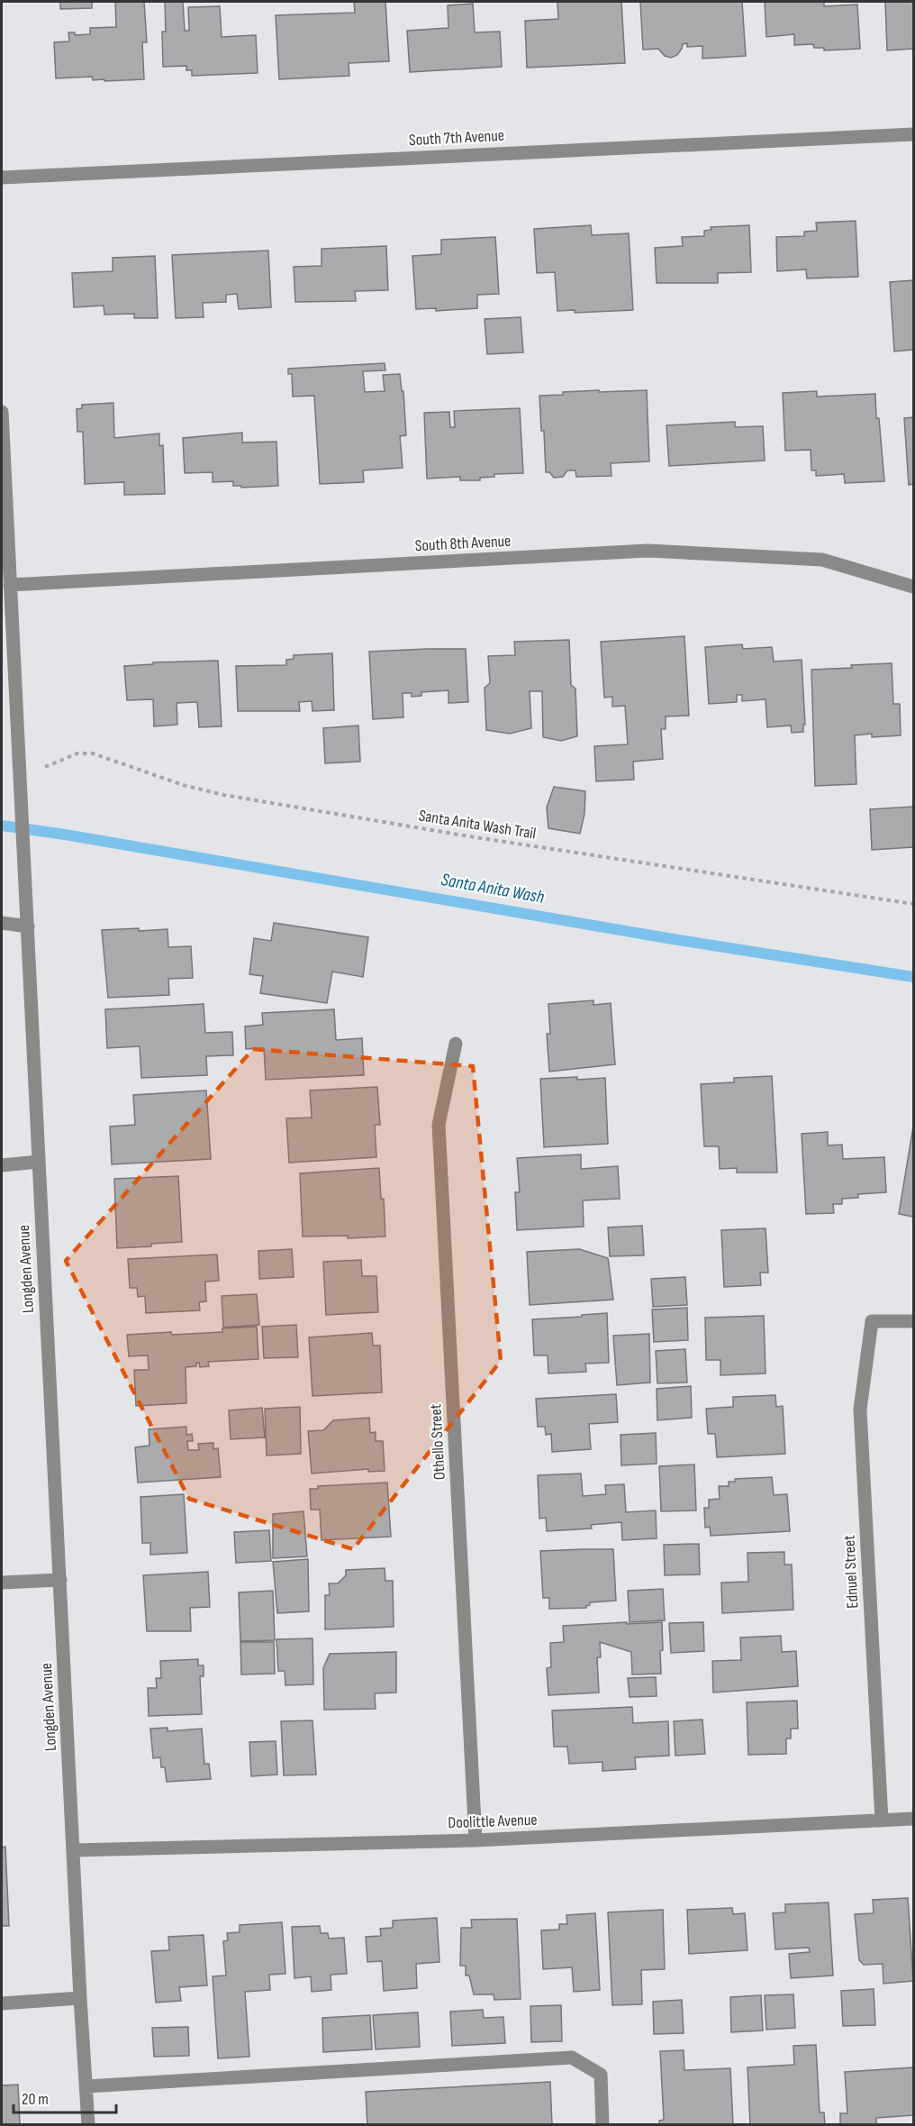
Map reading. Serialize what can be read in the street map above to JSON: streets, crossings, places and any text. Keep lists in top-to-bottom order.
{
  "streets": {
    "street": [
      "South 7th Avenue",
      "South 8th Avenue",
      "Longden Avenue",
      "Othello Street",
      "Ednuel Street",
      "Doolittle Avenue"
    ],
    "path": ["Santa Anita Wash Trail"]
  },
  "crossings": [
    ["South 8th Avenue", "Longden Avenue"],
    ["Longden Avenue", "Doolittle Avenue"],
    ["Othello Street", "Doolittle Avenue"],
    ["Ednuel Street", "Doolittle Avenue"]
  ],
  "water": ["Santa Anita Wash"],
  "scale_bar": "20 m"
}
